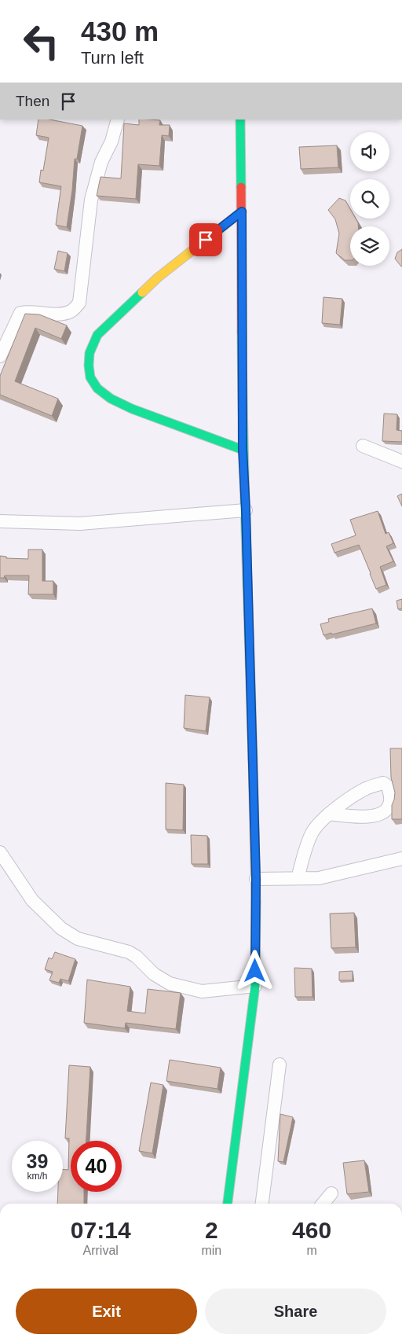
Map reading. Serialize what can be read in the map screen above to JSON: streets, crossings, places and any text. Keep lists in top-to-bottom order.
{
  "page": {
    "turn": ["430 m", "Turn left"],
    "then": "Then",
    "speed": "39 km/h",
    "limit": "40",
    "eta": [
      "07:14",
      "Arrival",
      "2",
      "min",
      "460",
      "m"
    ],
    "buttons": ["Exit", "Share"]
  }
}
